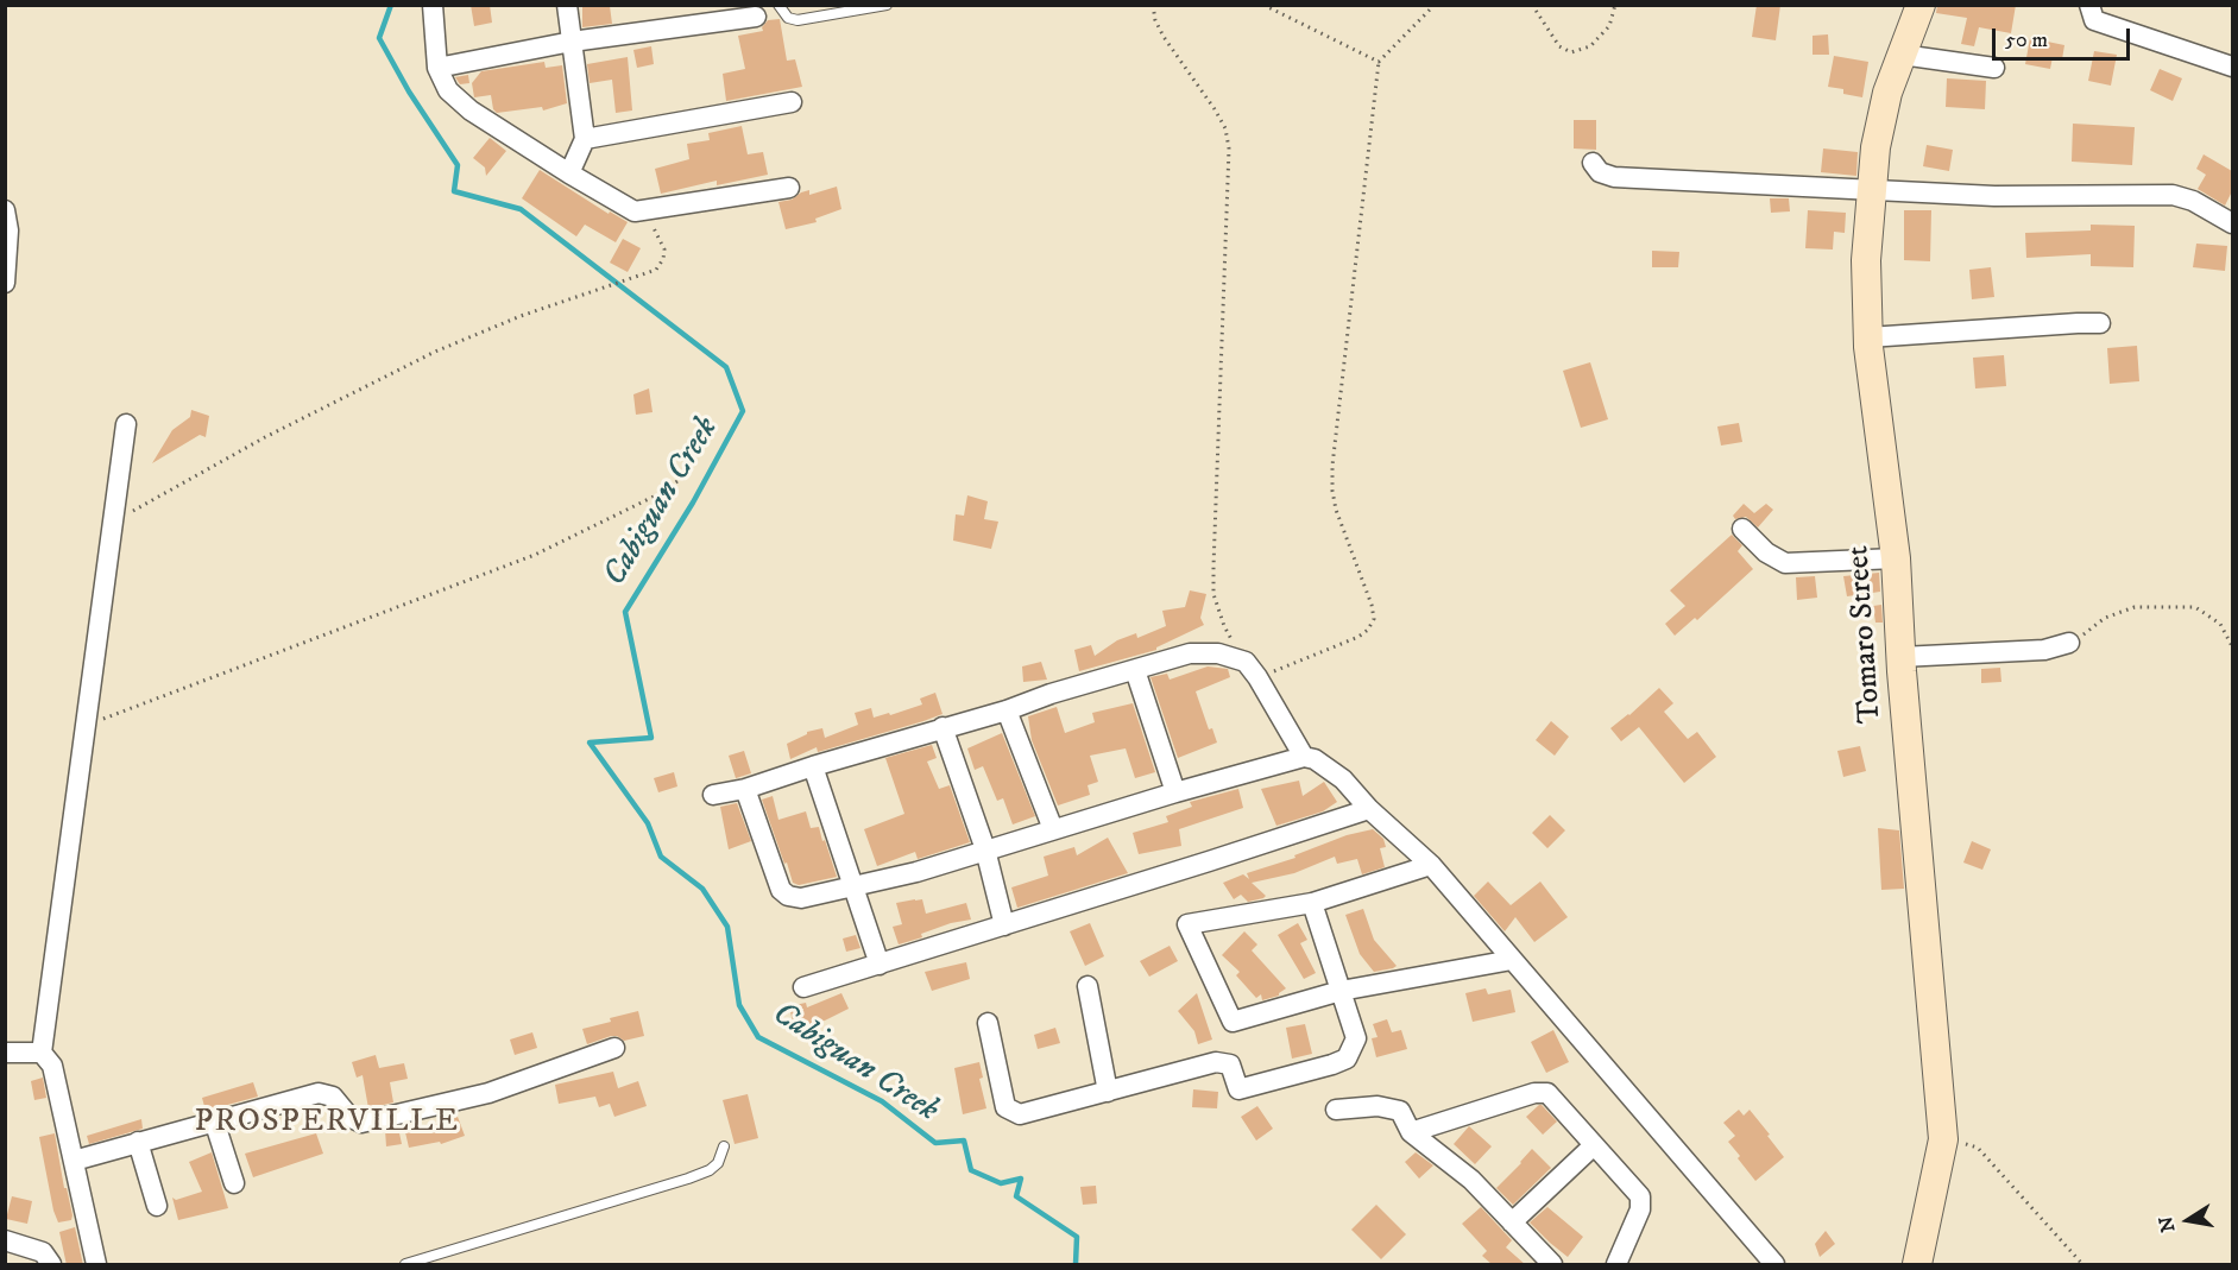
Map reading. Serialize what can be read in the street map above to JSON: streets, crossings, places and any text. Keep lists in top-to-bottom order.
{
  "streets": {
    "street": ["Tomaro Street"]
  },
  "districts": ["PROSPERVILLE"],
  "water": ["Cabiguan Creek"],
  "scale_bar": "50 m",
  "north": "left"
}
